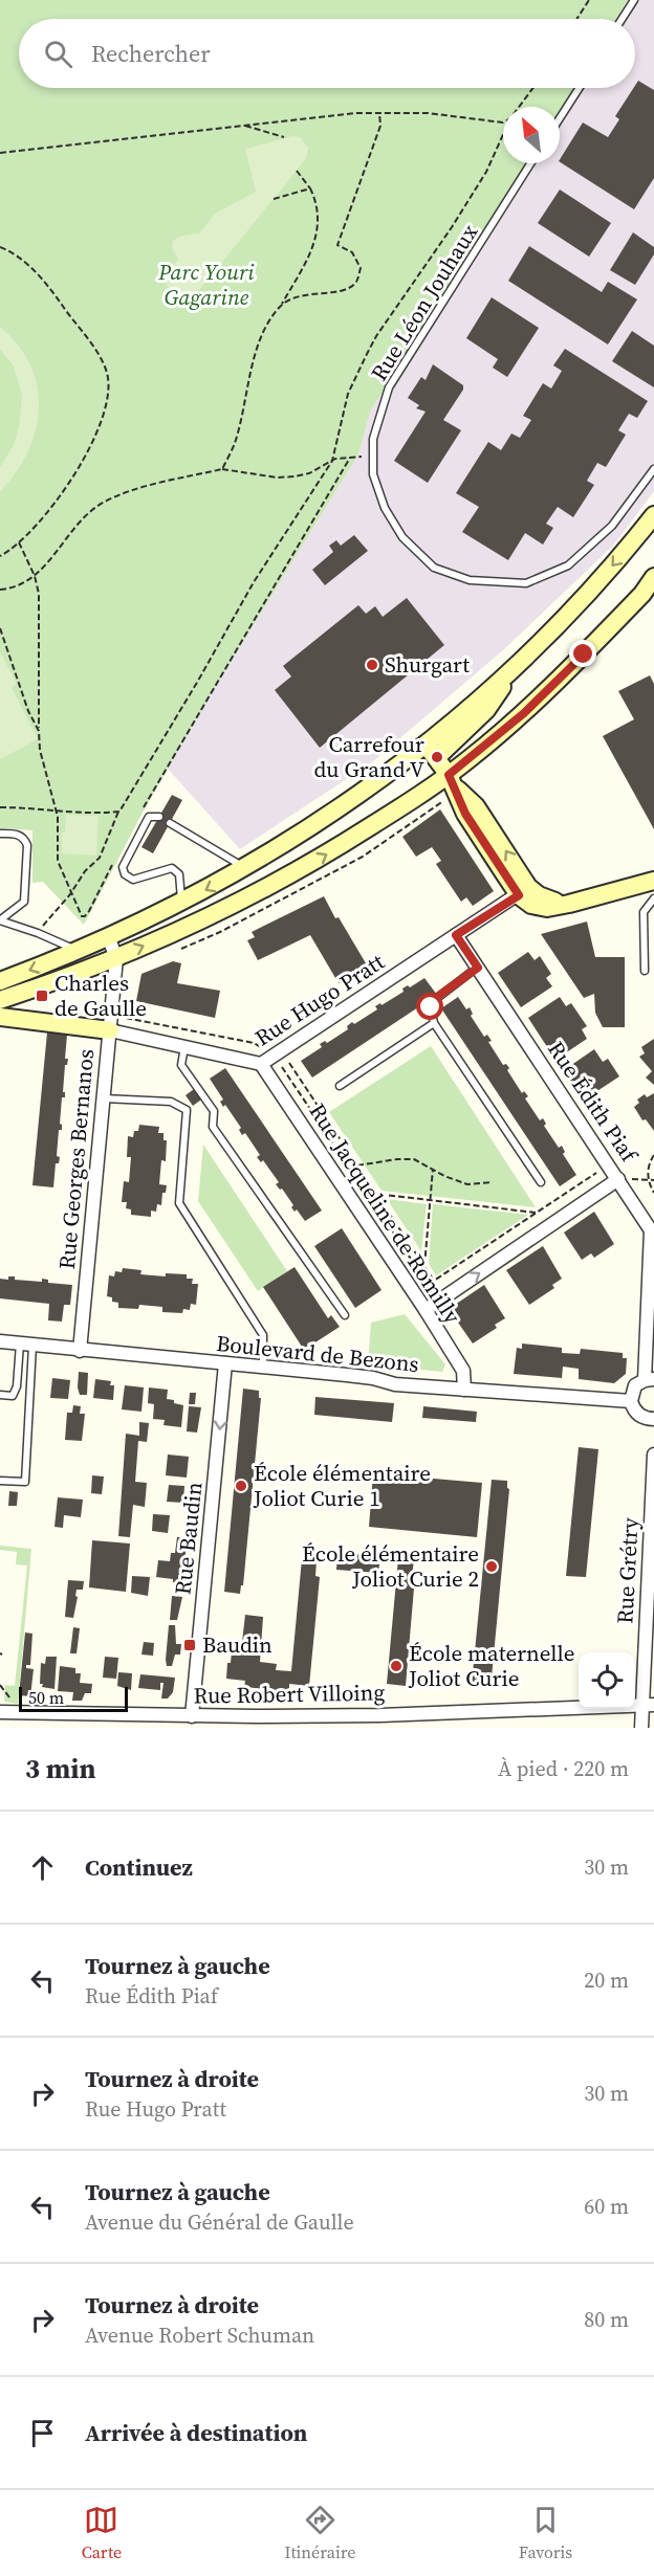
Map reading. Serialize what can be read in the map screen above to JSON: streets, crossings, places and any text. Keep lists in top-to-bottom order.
{
  "streets": {
    "street": [
      "Rue Hugo Pratt",
      "Rue Édith Piaf",
      "Rue Georges Bernanos",
      "Rue Jacqueline de Romilly",
      "Boulevard de Bezons",
      "Rue Baudin",
      "Rue Grétry",
      "Rue Robert Villoing"
    ],
    "lane": ["Rue Léon Jouhaux"]
  },
  "crossings": [
    ["Rue Hugo Pratt", "Rue Édith Piaf"],
    ["Rue Hugo Pratt", "Rue Georges Bernanos"],
    ["Rue Hugo Pratt", "Rue Jacqueline de Romilly"],
    ["Rue Georges Bernanos", "Boulevard de Bezons"],
    ["Rue Jacqueline de Romilly", "Boulevard de Bezons"],
    ["Boulevard de Bezons", "Rue Baudin"],
    ["Rue Baudin", "Rue Robert Villoing"],
    ["Rue Grétry", "Rue Robert Villoing"]
  ],
  "one_way": ["Rue Baudin"],
  "parks": ["Parc Youri Gagarine"],
  "places": {
    "other": [
      "Shurgart",
      "Carrefour du Grand V",
      "École élémentaire Joliot Curie 1",
      "École élémentaire Joliot Curie 2",
      "École maternelle Joliot Curie"
    ],
    "transit": ["Charles de Gaulle", "Baudin"]
  },
  "scale_bar": "50 m",
  "north": "top left",
  "page": {
    "search": "Rechercher",
    "scale": "50 m",
    "heading": ["3 min", "À pied · 220 m"],
    "list": [
      ["Continuez", "30 m"],
      ["Tournez à gauche", "Rue Édith Piaf", "20 m"],
      ["Tournez à droite", "Rue Hugo Pratt", "30 m"],
      ["Tournez à gauche", "Avenue du Général de Gaulle", "60 m"],
      ["Tournez à droite", "Avenue Robert Schuman", "80 m"],
      "Arrivée à destination"
    ],
    "nav": ["Carte", "Itinéraire", "Favoris"]
  }
}
